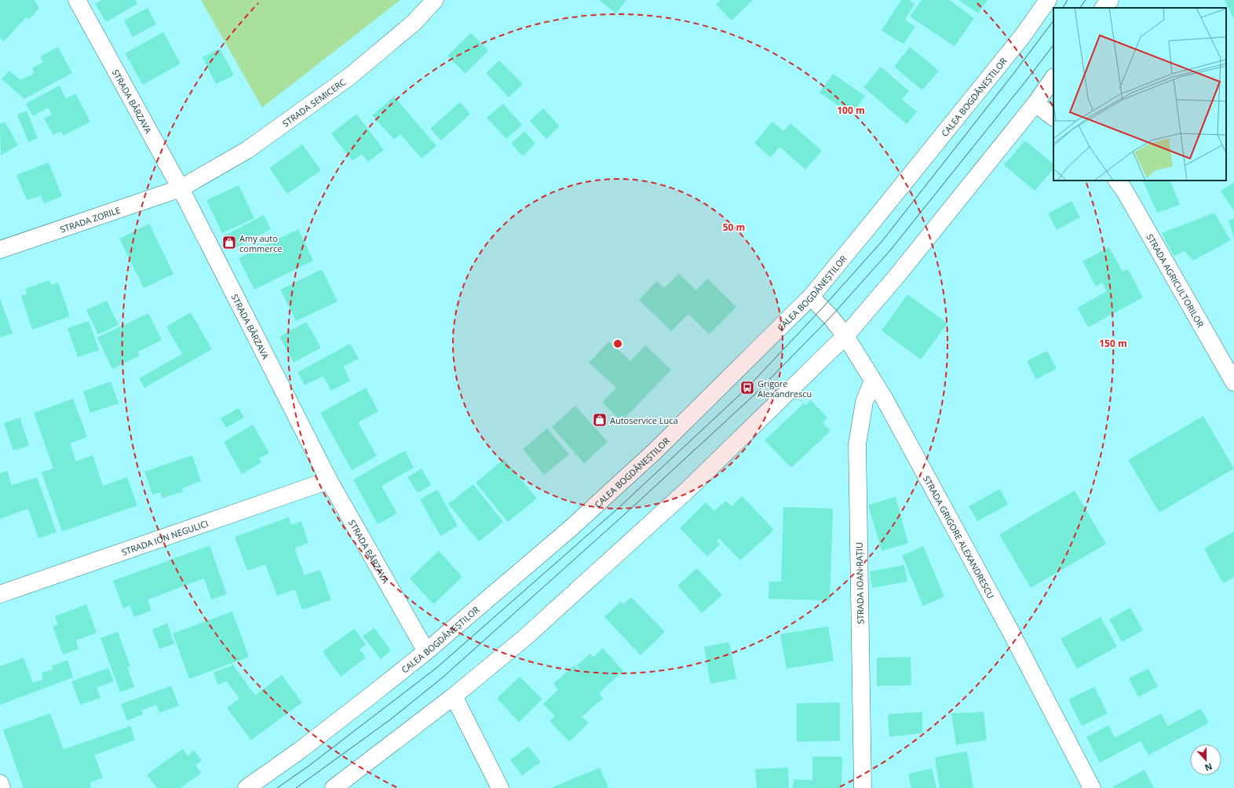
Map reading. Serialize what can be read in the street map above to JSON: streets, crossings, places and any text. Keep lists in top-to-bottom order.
{
  "streets": {
    "street": [
      "CALEA BOGDĂNEȘTILOR",
      "STRADA BÂRZAVA",
      "STRADA SEMICERC",
      "STRADA ZORILE",
      "STRADA AGRICULTORILOR",
      "STRADA GRIGORE ALEXANDRESCU",
      "STRADA ION NEGULICI",
      "STRADA IOAN RAȚIU"
    ]
  },
  "crossings": [
    ["CALEA BOGDĂNEȘTILOR", "STRADA BÂRZAVA"],
    ["CALEA BOGDĂNEȘTILOR", "STRADA GRIGORE ALEXANDRESCU"],
    ["STRADA BÂRZAVA", "STRADA SEMICERC"],
    ["STRADA BÂRZAVA", "STRADA ZORILE"],
    ["STRADA BÂRZAVA", "STRADA ION NEGULICI"],
    ["STRADA SEMICERC", "STRADA ZORILE"],
    ["STRADA GRIGORE ALEXANDRESCU", "STRADA IOAN RAȚIU"]
  ],
  "places": {
    "shop": ["Amy auto commerce", "Autoservice Luca"],
    "bus stop": ["Grigore Alexandrescu"]
  },
  "north": "bottom",
  "rings": ["100 m", "50 m", "150 m"]
}
